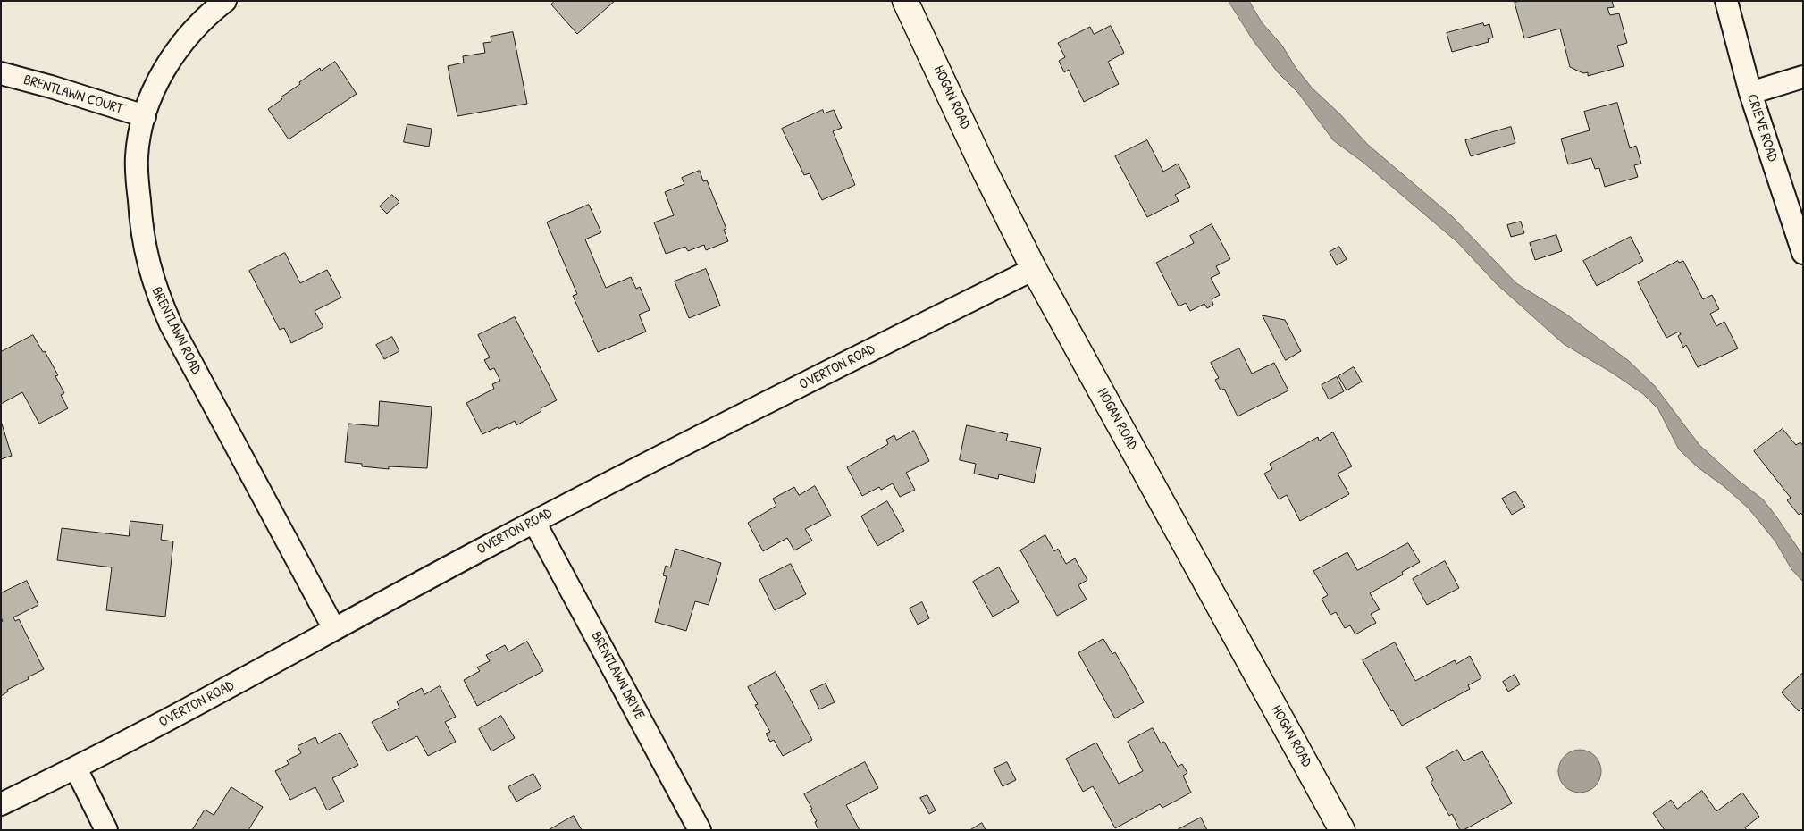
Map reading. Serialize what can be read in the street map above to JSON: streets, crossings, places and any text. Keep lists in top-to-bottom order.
{
  "streets": {
    "street": [
      "BRENTLAWN COURT",
      "HOGAN ROAD",
      "CRIEVE ROAD",
      "BRENTLAWN ROAD",
      "OVERTON ROAD",
      "BRENTLAWN DRIVE"
    ]
  },
  "crossings": [
    ["BRENTLAWN COURT", "BRENTLAWN ROAD"],
    ["HOGAN ROAD", "OVERTON ROAD"],
    ["BRENTLAWN ROAD", "OVERTON ROAD"],
    ["OVERTON ROAD", "BRENTLAWN DRIVE"]
  ]
}
